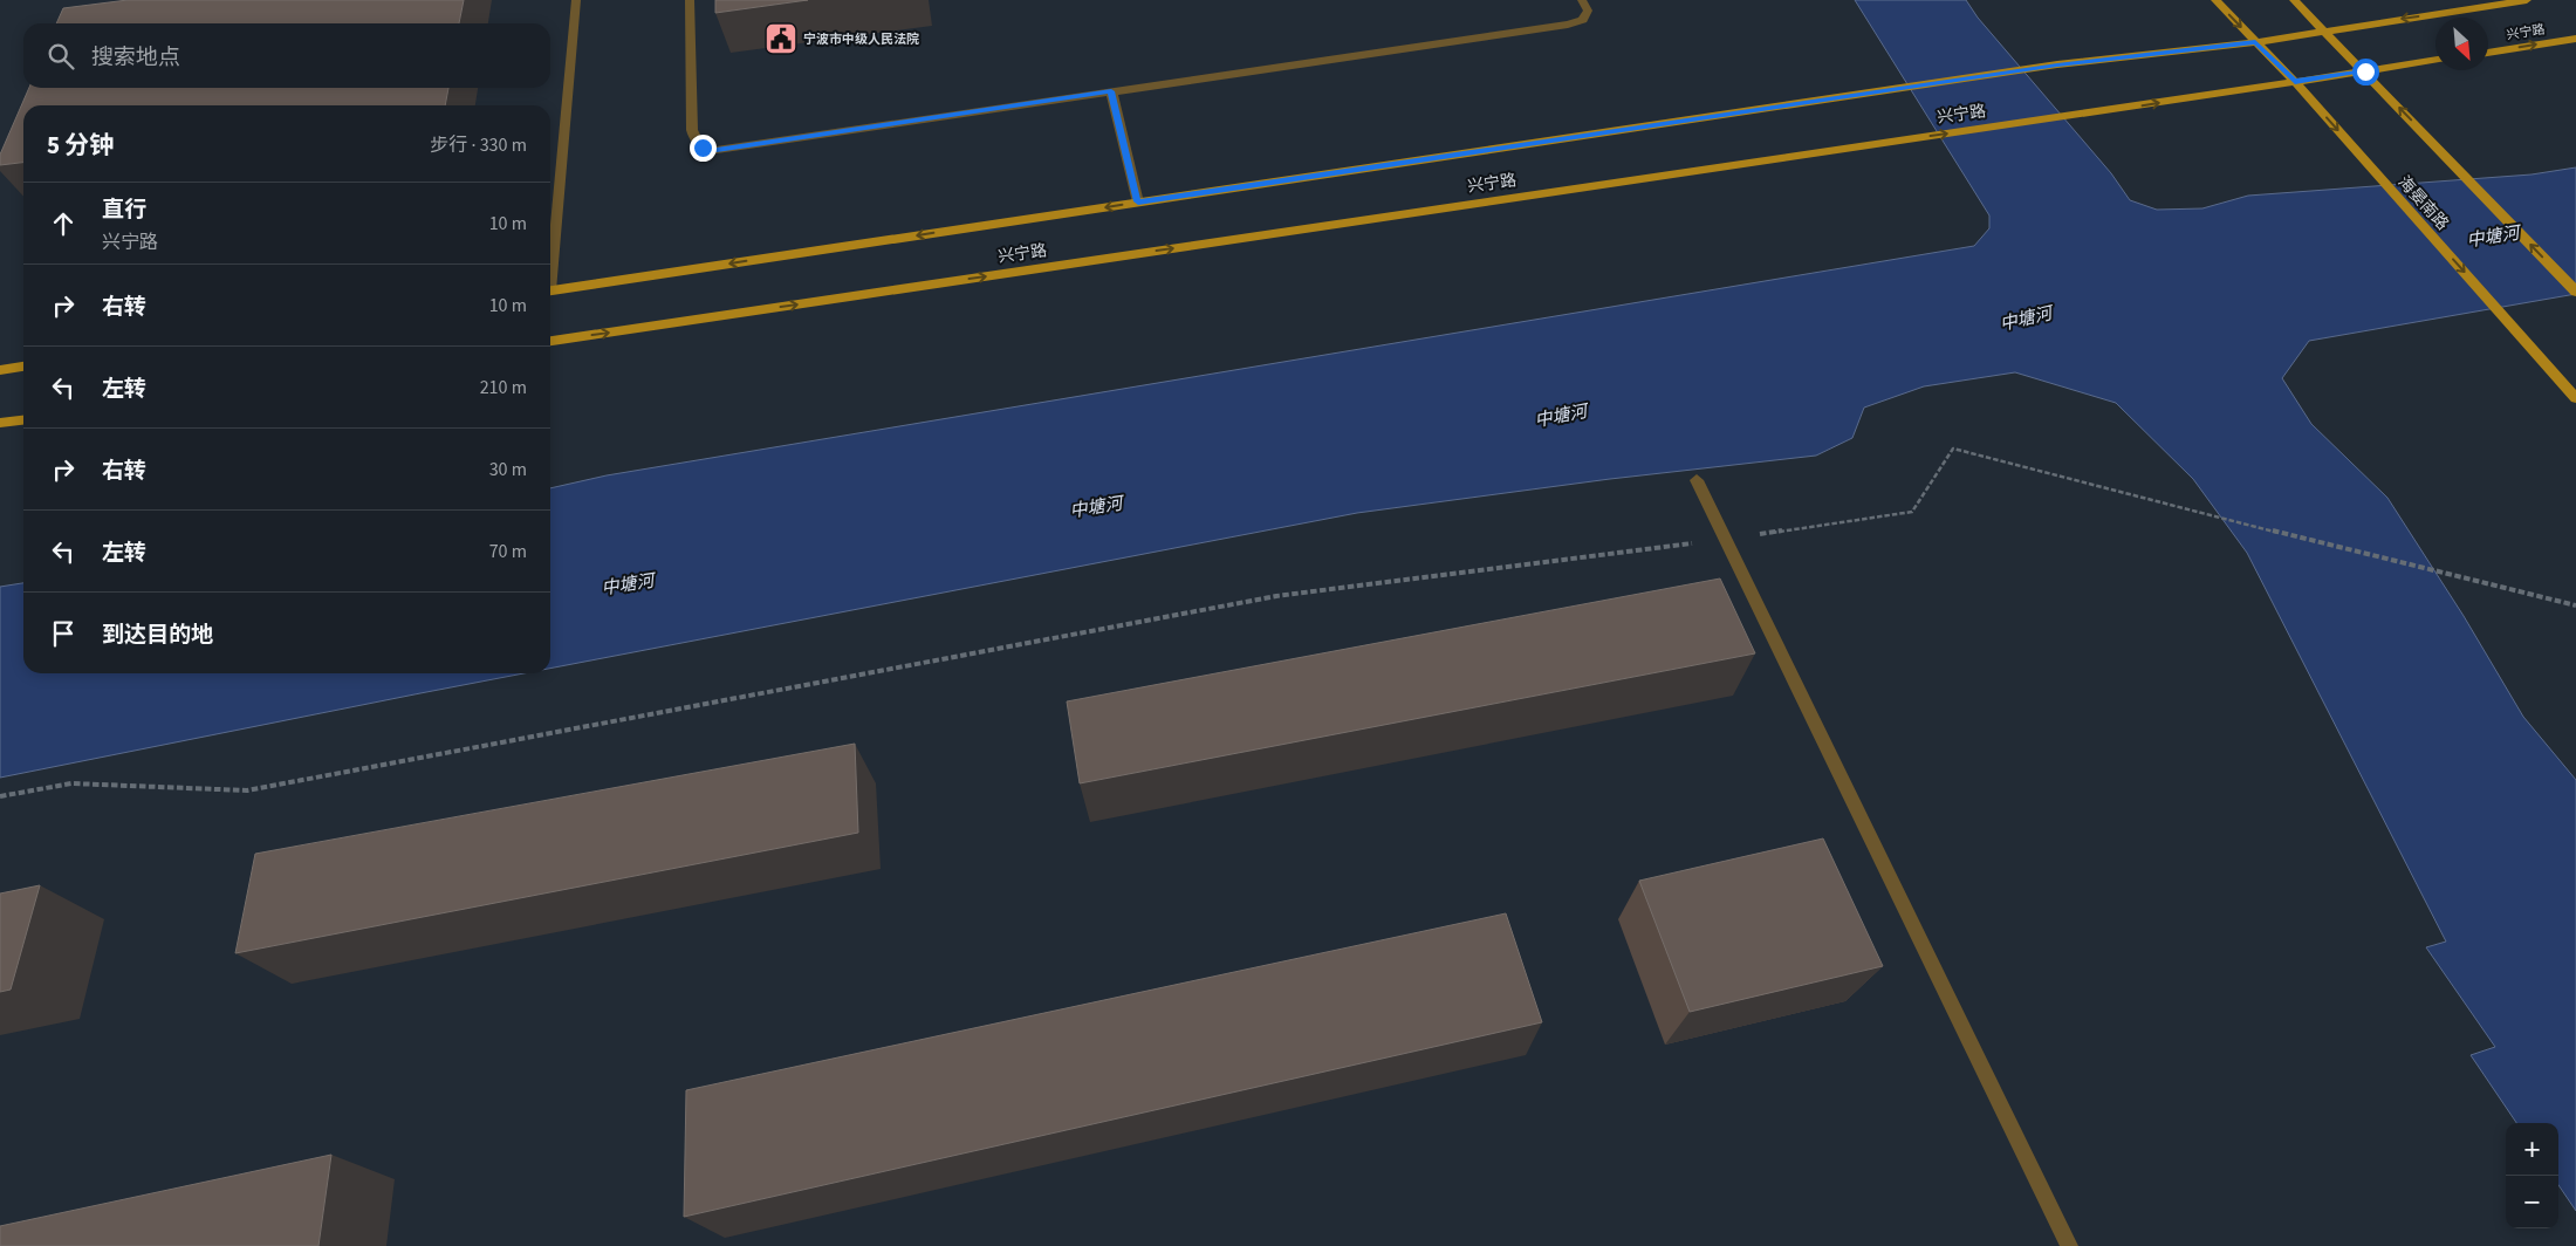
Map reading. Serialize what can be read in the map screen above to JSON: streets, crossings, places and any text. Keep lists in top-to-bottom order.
{
  "streets": {
    "main road": ["兴宁路", "海晏南路"]
  },
  "crossings": [
    ["兴宁路", "海晏南路"]
  ],
  "water": ["中塘河"],
  "places": {
    "public building": ["宁波市中级人民法院"]
  },
  "north": "bottom right",
  "page": {
    "search": "搜索地点",
    "heading": ["5 分钟", "步行 · 330 m"],
    "list": [
      ["直行", "兴宁路", "10 m"],
      ["右转", "10 m"],
      ["左转", "210 m"],
      ["右转", "30 m"],
      ["左转", "70 m"],
      "到达目的地"
    ],
    "map_buttons": ["+", "−"]
  }
}
